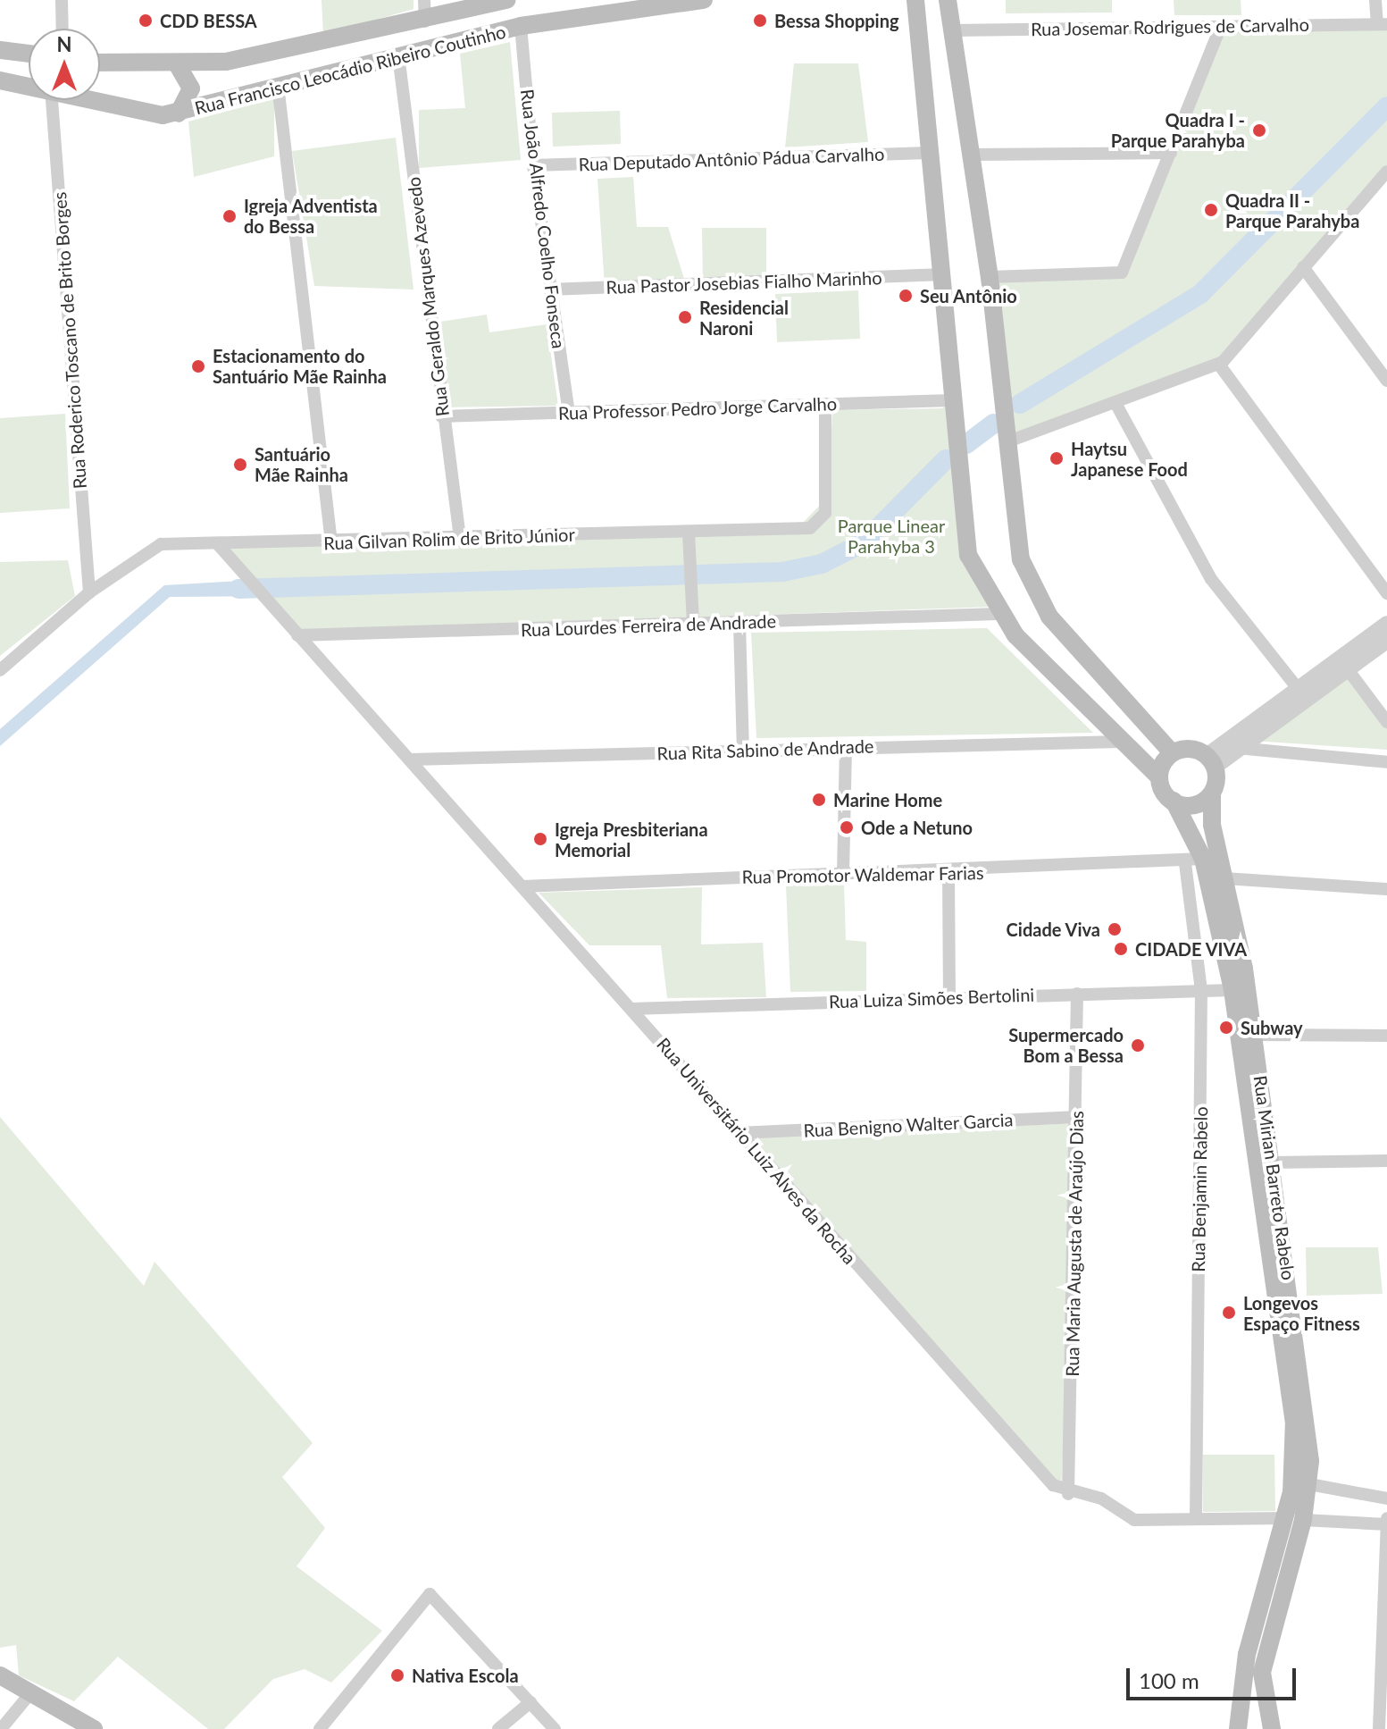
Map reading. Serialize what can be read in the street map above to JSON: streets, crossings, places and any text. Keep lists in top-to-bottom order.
{
  "streets": {
    "main road": ["Rua Francisco Leocádio Ribeiro Coutinho", "Rua Mirian Barreto Rabelo"],
    "street": [
      "Rua Josemar Rodrigues de Carvalho",
      "Rua Deputado Antônio Pádua Carvalho",
      "Rua João Alfredo Coelho Fonseca",
      "Rua Pastor Josebias Fialho Marinho",
      "Rua Geraldo Marques Azevedo",
      "Rua Roderico Toscano de Brito Borges",
      "Rua Professor Pedro Jorge Carvalho",
      "Rua Gilvan Rolim de Brito Júnior",
      "Rua Lourdes Ferreira de Andrade",
      "Rua Rita Sabino de Andrade",
      "Rua Promotor Waldemar Farias",
      "Rua Luiza Simões Bertolini",
      "Rua Benigno Walter Garcia",
      "Rua Universitário Luiz Alves da Rocha",
      "Rua Benjamin Rabelo",
      "Rua Maria Augusta de Araújo Dias"
    ]
  },
  "crossings": [
    ["Rua Francisco Leocádio Ribeiro Coutinho", "Rua João Alfredo Coelho Fonseca"],
    ["Rua Francisco Leocádio Ribeiro Coutinho", "Rua Geraldo Marques Azevedo"],
    ["Rua Deputado Antônio Pádua Carvalho", "Rua João Alfredo Coelho Fonseca"],
    ["Rua João Alfredo Coelho Fonseca", "Rua Pastor Josebias Fialho Marinho"],
    ["Rua João Alfredo Coelho Fonseca", "Rua Professor Pedro Jorge Carvalho"],
    ["Rua Geraldo Marques Azevedo", "Rua Professor Pedro Jorge Carvalho"],
    ["Rua Geraldo Marques Azevedo", "Rua Gilvan Rolim de Brito Júnior"],
    ["Rua Roderico Toscano de Brito Borges", "Rua Gilvan Rolim de Brito Júnior"],
    ["Rua Professor Pedro Jorge Carvalho", "Rua Gilvan Rolim de Brito Júnior"],
    ["Rua Gilvan Rolim de Brito Júnior", "Rua Universitário Luiz Alves da Rocha"],
    ["Rua Lourdes Ferreira de Andrade", "Rua Universitário Luiz Alves da Rocha"],
    ["Rua Rita Sabino de Andrade", "Rua Universitário Luiz Alves da Rocha"],
    ["Rua Promotor Waldemar Farias", "Rua Universitário Luiz Alves da Rocha"],
    ["Rua Promotor Waldemar Farias", "Rua Mirian Barreto Rabelo"],
    ["Rua Promotor Waldemar Farias", "Rua Benjamin Rabelo"],
    ["Rua Luiza Simões Bertolini", "Rua Universitário Luiz Alves da Rocha"],
    ["Rua Luiza Simões Bertolini", "Rua Mirian Barreto Rabelo"],
    ["Rua Luiza Simões Bertolini", "Rua Benjamin Rabelo"],
    ["Rua Luiza Simões Bertolini", "Rua Maria Augusta de Araújo Dias"],
    ["Rua Benigno Walter Garcia", "Rua Universitário Luiz Alves da Rocha"],
    ["Rua Benigno Walter Garcia", "Rua Maria Augusta de Araújo Dias"],
    ["Rua Universitário Luiz Alves da Rocha", "Rua Maria Augusta de Araújo Dias"],
    ["Rua Mirian Barreto Rabelo", "Rua Benjamin Rabelo"]
  ],
  "parks": ["Parque Linear Parahyba 3"],
  "places": [
    "CDD BESSA",
    "Bessa Shopping",
    "Quadra I - Parque Parahyba",
    "Quadra II - Parque Parahyba",
    "Igreja Adventista do Bessa",
    "Seu Antônio",
    "Residencial Naroni",
    "Estacionamento do Santuário Mãe Rainha",
    "Haytsu Japanese Food",
    "Santuário Mãe Rainha",
    "Marine Home",
    "Ode a Netuno",
    "Igreja Presbiteriana Memorial",
    "Cidade Viva",
    "CIDADE VIVA",
    "Subway",
    "Supermercado Bom a Bessa",
    "Longevos Espaço Fitness",
    "Nativa Escola"
  ],
  "scale_bar": "100 m",
  "north": "top"
}
